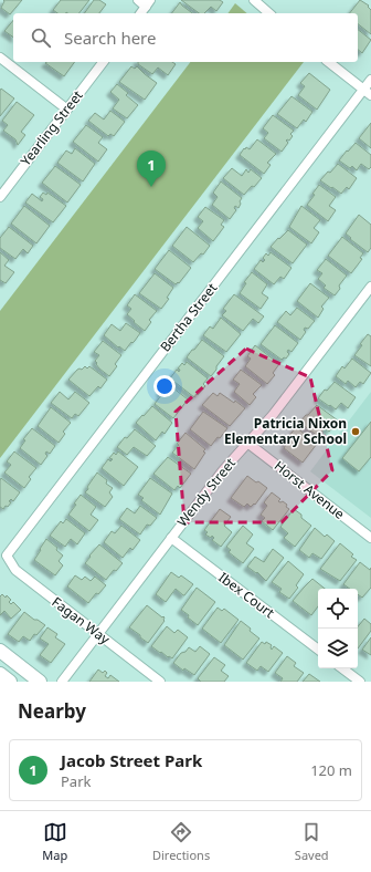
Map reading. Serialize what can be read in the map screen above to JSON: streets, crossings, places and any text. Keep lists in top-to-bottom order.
{
  "streets": {
    "street": [
      "Yearling Street",
      "Bertha Street",
      "Horst Avenue",
      "Wendy Street",
      "Ibex Court",
      "Fagan Way"
    ]
  },
  "crossings": [
    ["Bertha Street", "Fagan Way"],
    ["Horst Avenue", "Wendy Street"],
    ["Wendy Street", "Ibex Court"],
    ["Wendy Street", "Fagan Way"]
  ],
  "places": ["Patricia Nixon Elementary School"],
  "page": {
    "search": "Search here",
    "pins": "1",
    "heading": "Nearby",
    "list": [
      {
        "mark": "1",
        "name": "Jacob Street Park",
        "note": "Park",
        "value": "120 m"
      }
    ],
    "nav": ["Map", "Directions", "Saved"]
  }
}
